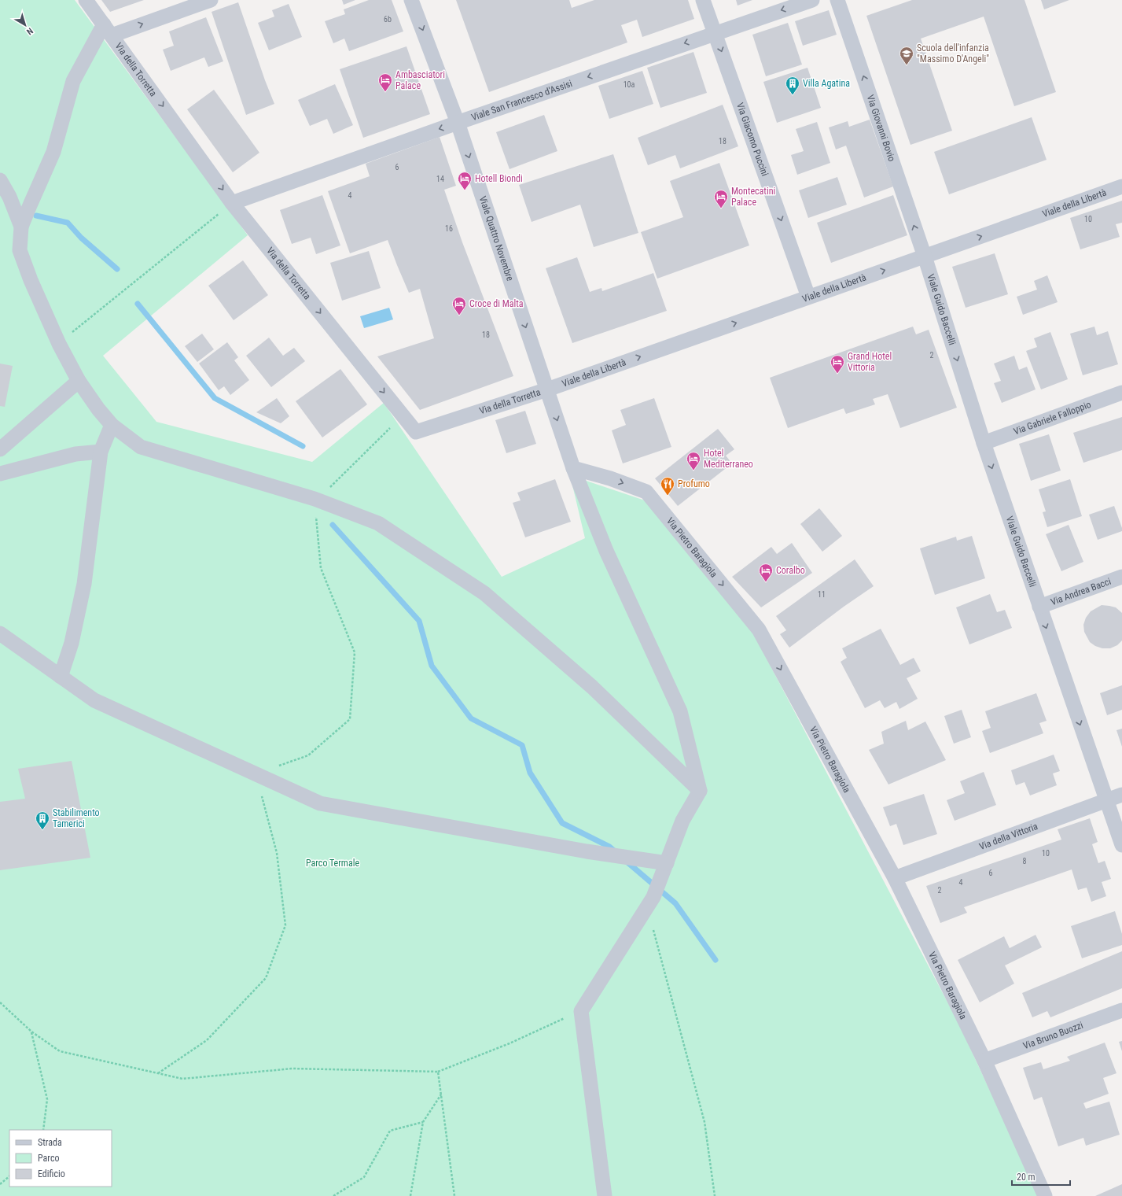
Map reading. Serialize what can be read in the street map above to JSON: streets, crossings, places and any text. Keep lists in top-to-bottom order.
{
  "streets": {
    "street": [
      "Via della Torretta",
      "Viale San Francesco d'Assisi",
      "Via Giovanni Bovio",
      "Via Giacomo Puccini",
      "Viale della Libertà",
      "Viale Quattro Novembre",
      "Viale Guido Baccelli",
      "Via Gabriele Falloppio",
      "Via Pietro Baragiola",
      "Via Andrea Bacci",
      "Via della Vittoria",
      "Via Bruno Buozzi"
    ]
  },
  "crossings": [
    ["Via della Torretta", "Viale San Francesco d'Assisi"],
    ["Via della Torretta", "Viale della Libertà"],
    ["Via della Torretta", "Viale Quattro Novembre"],
    ["Viale San Francesco d'Assisi", "Via Giacomo Puccini"],
    ["Viale San Francesco d'Assisi", "Viale Quattro Novembre"],
    ["Via Giovanni Bovio", "Viale della Libertà"],
    ["Via Giovanni Bovio", "Viale Guido Baccelli"],
    ["Via Giacomo Puccini", "Viale della Libertà"],
    ["Viale della Libertà", "Viale Quattro Novembre"],
    ["Viale della Libertà", "Viale Guido Baccelli"],
    ["Viale Guido Baccelli", "Via Gabriele Falloppio"],
    ["Viale Guido Baccelli", "Via Andrea Bacci"],
    ["Viale Guido Baccelli", "Via della Vittoria"],
    ["Via Pietro Baragiola", "Via della Vittoria"],
    ["Via Pietro Baragiola", "Via Bruno Buozzi"]
  ],
  "one_way": [
    "Via della Torretta",
    "Viale San Francesco d'Assisi",
    "Via Giovanni Bovio",
    "Via Giacomo Puccini",
    "Viale della Libertà",
    "Viale Quattro Novembre",
    "Viale Guido Baccelli"
  ],
  "parks": ["Parco Termale"],
  "places": {
    "school or university": ["Scuola dell'infanzia \"Massimo D'Angeli\""],
    "hotel": [
      "Ambasciatori Palace",
      "Hotell Biondi",
      "Montecatini Palace",
      "Croce di Malta",
      "Grand Hotel Vittoria",
      "Hotel Mediterraneo",
      "Coralbo"
    ],
    "building": ["Villa Agatina", "Stabilimento Tamerici"],
    "restaurant": ["Profumo"]
  },
  "house_numbers": [
    "6b",
    "10a",
    "18",
    "6",
    "14",
    "4",
    "10",
    "16",
    "18",
    "2",
    "11",
    "10",
    "8",
    "6",
    "4",
    "2"
  ],
  "legend": ["Strada", "Parco", "Edificio"],
  "scale_bar": "20 m",
  "north": "bottom right"
}
